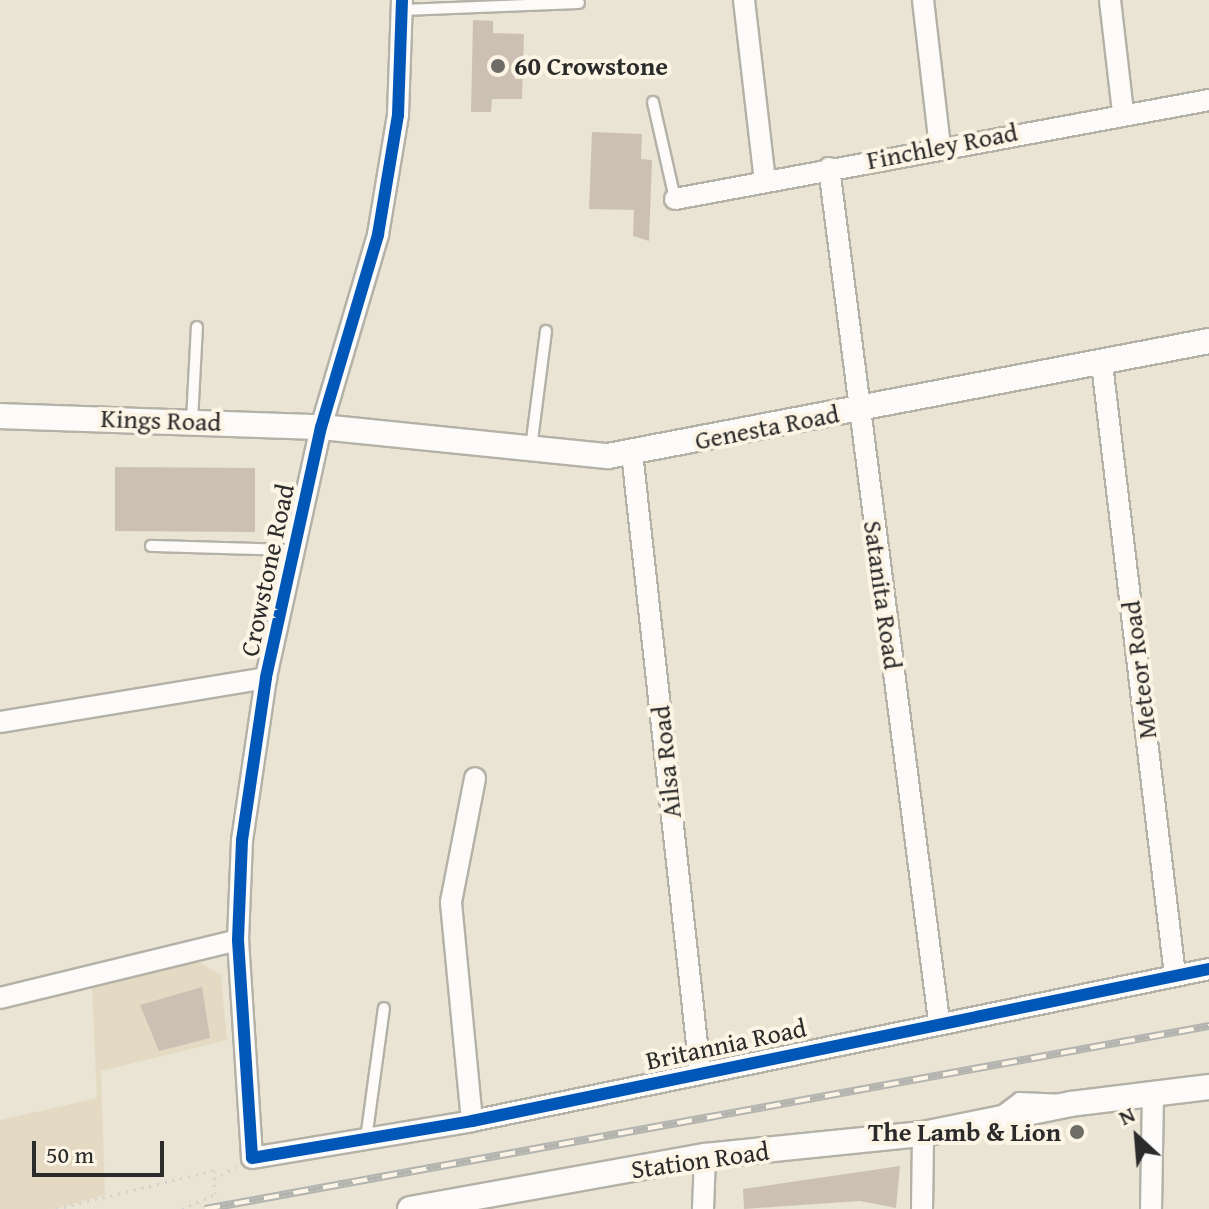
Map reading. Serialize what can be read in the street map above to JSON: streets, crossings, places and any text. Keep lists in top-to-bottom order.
{
  "streets": {
    "street": [
      "Finchley Road",
      "Kings Road",
      "Genesta Road",
      "Crowstone Road",
      "Satanita Road",
      "Meteor Road",
      "Ailsa Road",
      "Britannia Road",
      "Station Road"
    ]
  },
  "crossings": [
    ["Finchley Road", "Satanita Road"],
    ["Kings Road", "Genesta Road"],
    ["Kings Road", "Crowstone Road"],
    ["Genesta Road", "Crowstone Road"],
    ["Genesta Road", "Satanita Road"],
    ["Genesta Road", "Meteor Road"],
    ["Genesta Road", "Ailsa Road"],
    ["Crowstone Road", "Britannia Road"],
    ["Satanita Road", "Britannia Road"],
    ["Meteor Road", "Britannia Road"],
    ["Ailsa Road", "Britannia Road"]
  ],
  "places": ["60 Crowstone", "The Lamb & Lion"],
  "scale_bar": "50 m",
  "north": "top left"
}
